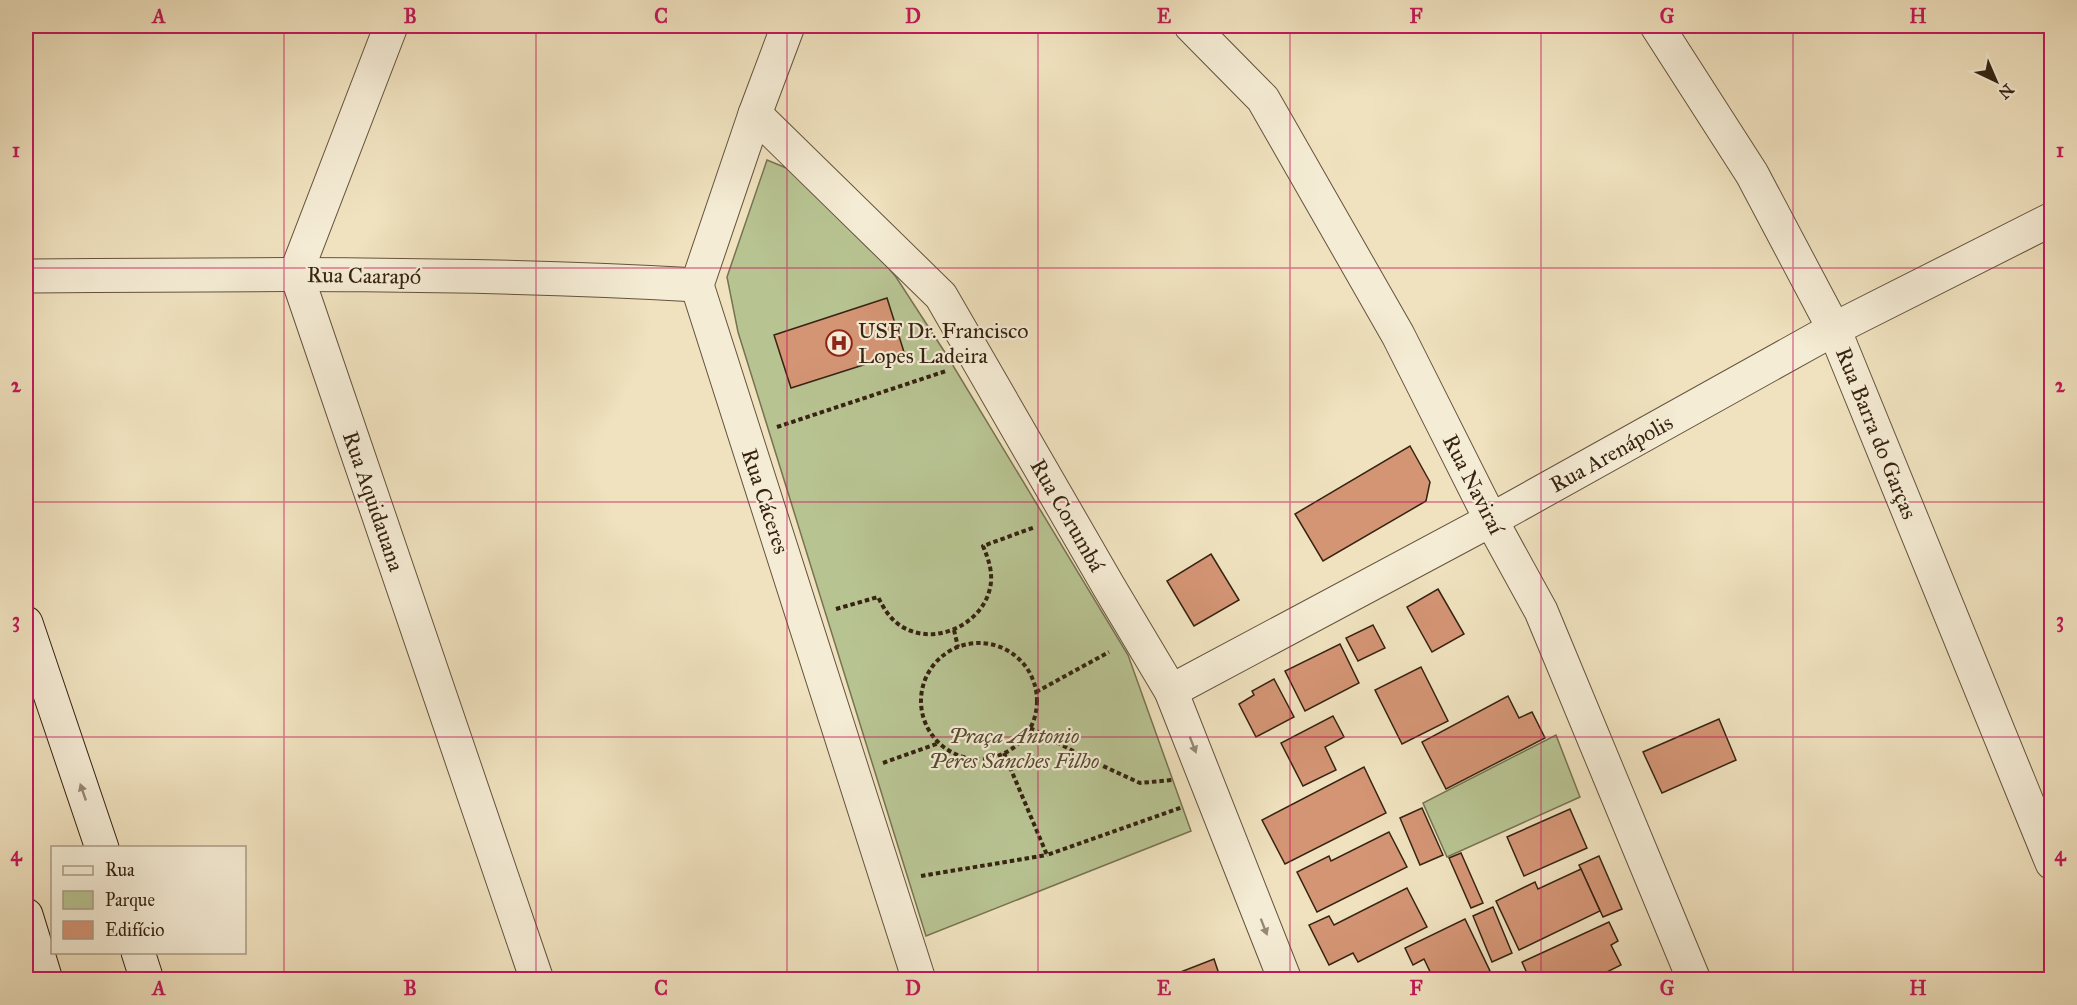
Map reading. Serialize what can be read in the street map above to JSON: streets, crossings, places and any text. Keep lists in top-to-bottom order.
{
  "streets": {
    "street": [
      "Rua Caarapó",
      "Rua Barra do Garças",
      "Rua Arenápolis",
      "Rua Naviraí",
      "Rua Aquidauana",
      "Rua Cáceres",
      "Rua Corumbá"
    ]
  },
  "crossings": [
    ["Rua Caarapó", "Rua Aquidauana"],
    ["Rua Caarapó", "Rua Cáceres"],
    ["Rua Barra do Garças", "Rua Arenápolis"],
    ["Rua Arenápolis", "Rua Naviraí"],
    ["Rua Arenápolis", "Rua Corumbá"]
  ],
  "parks": ["Praça Antonio Peres Sanches Filho"],
  "places": {
    "hospital": ["USF Dr. Francisco Lopes Ladeira"]
  },
  "legend": ["Rua", "Parque", "Edifício"],
  "north": "bottom right",
  "grid": {
    "columns": [
      "A",
      "B",
      "C",
      "D",
      "E",
      "F",
      "G",
      "H"
    ],
    "rows": [
      "1",
      "2",
      "3",
      "4"
    ]
  }
}
